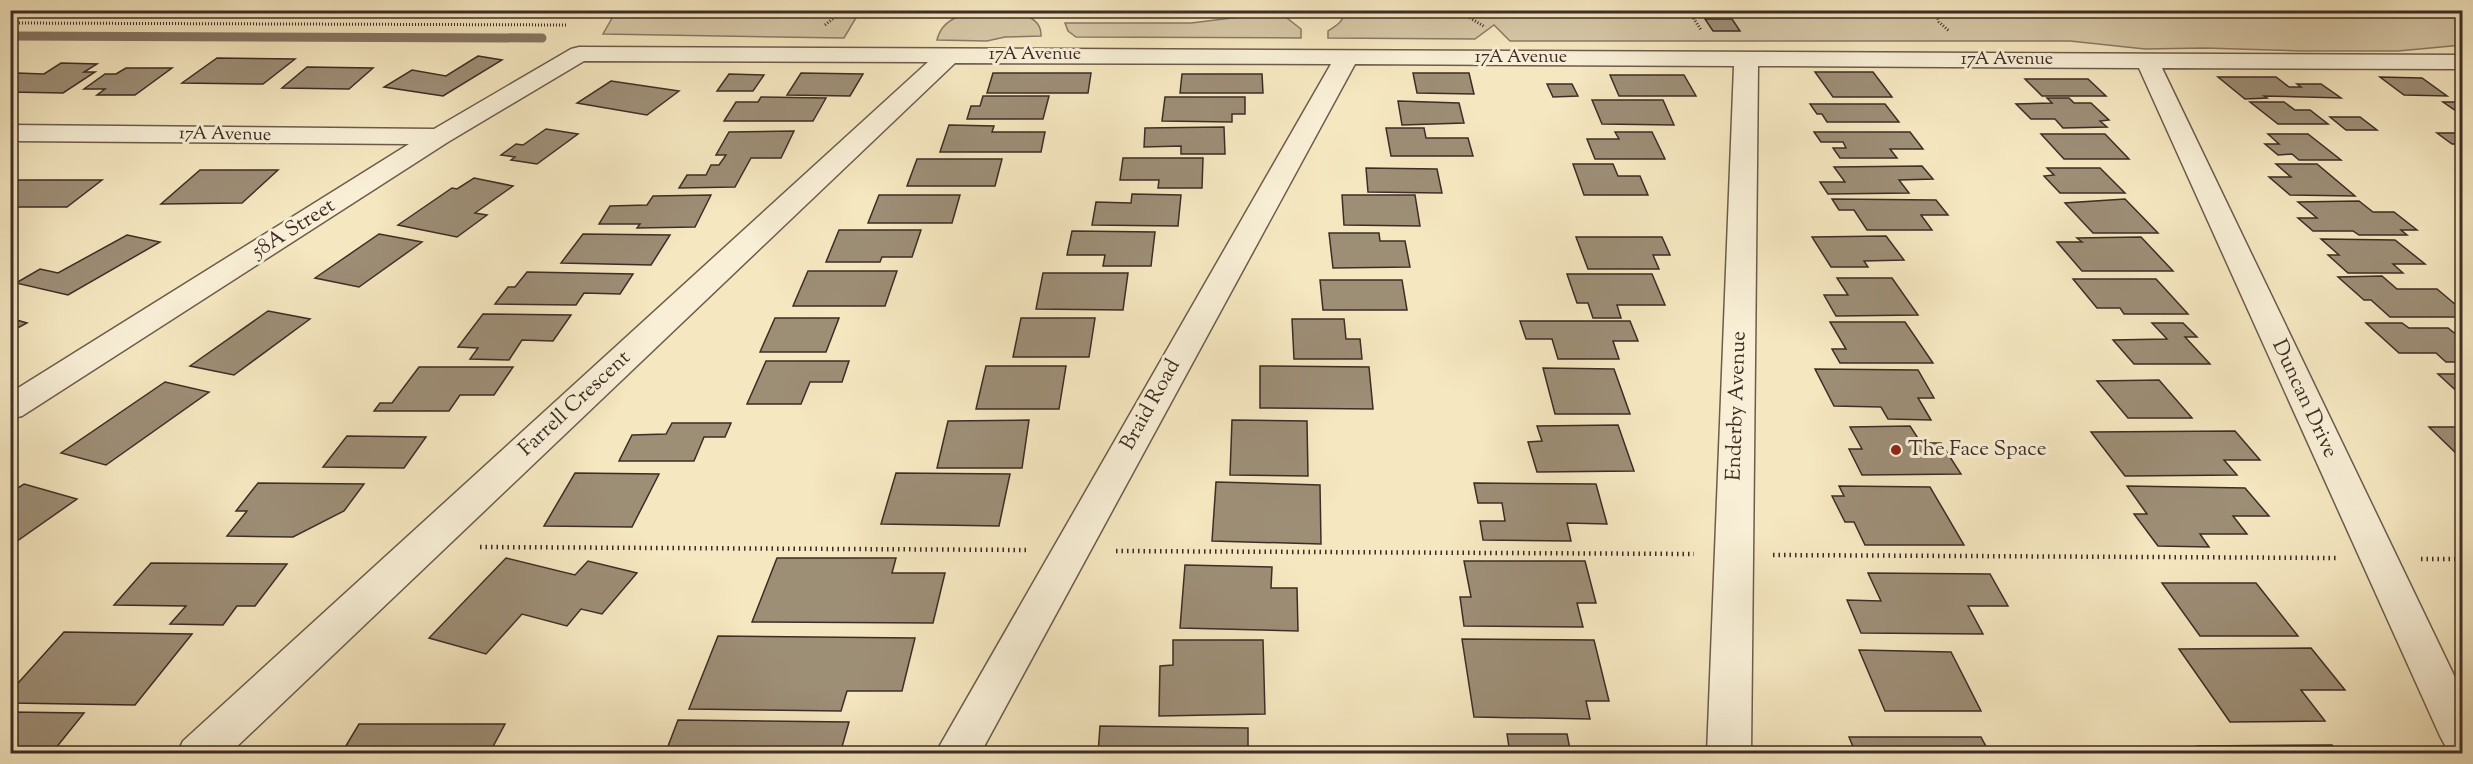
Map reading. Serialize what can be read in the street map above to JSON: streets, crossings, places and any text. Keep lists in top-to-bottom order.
{
  "streets": {
    "street": [
      "17A Avenue",
      "58A Street",
      "Duncan Drive",
      "Farrell Crescent",
      "Braid Road",
      "Enderby Avenue"
    ]
  },
  "crossings": [
    ["17A Avenue", "58A Street"],
    ["17A Avenue", "Duncan Drive"],
    ["17A Avenue", "Farrell Crescent"],
    ["17A Avenue", "Braid Road"],
    ["17A Avenue", "Enderby Avenue"]
  ],
  "places": ["The Face Space"]
}
